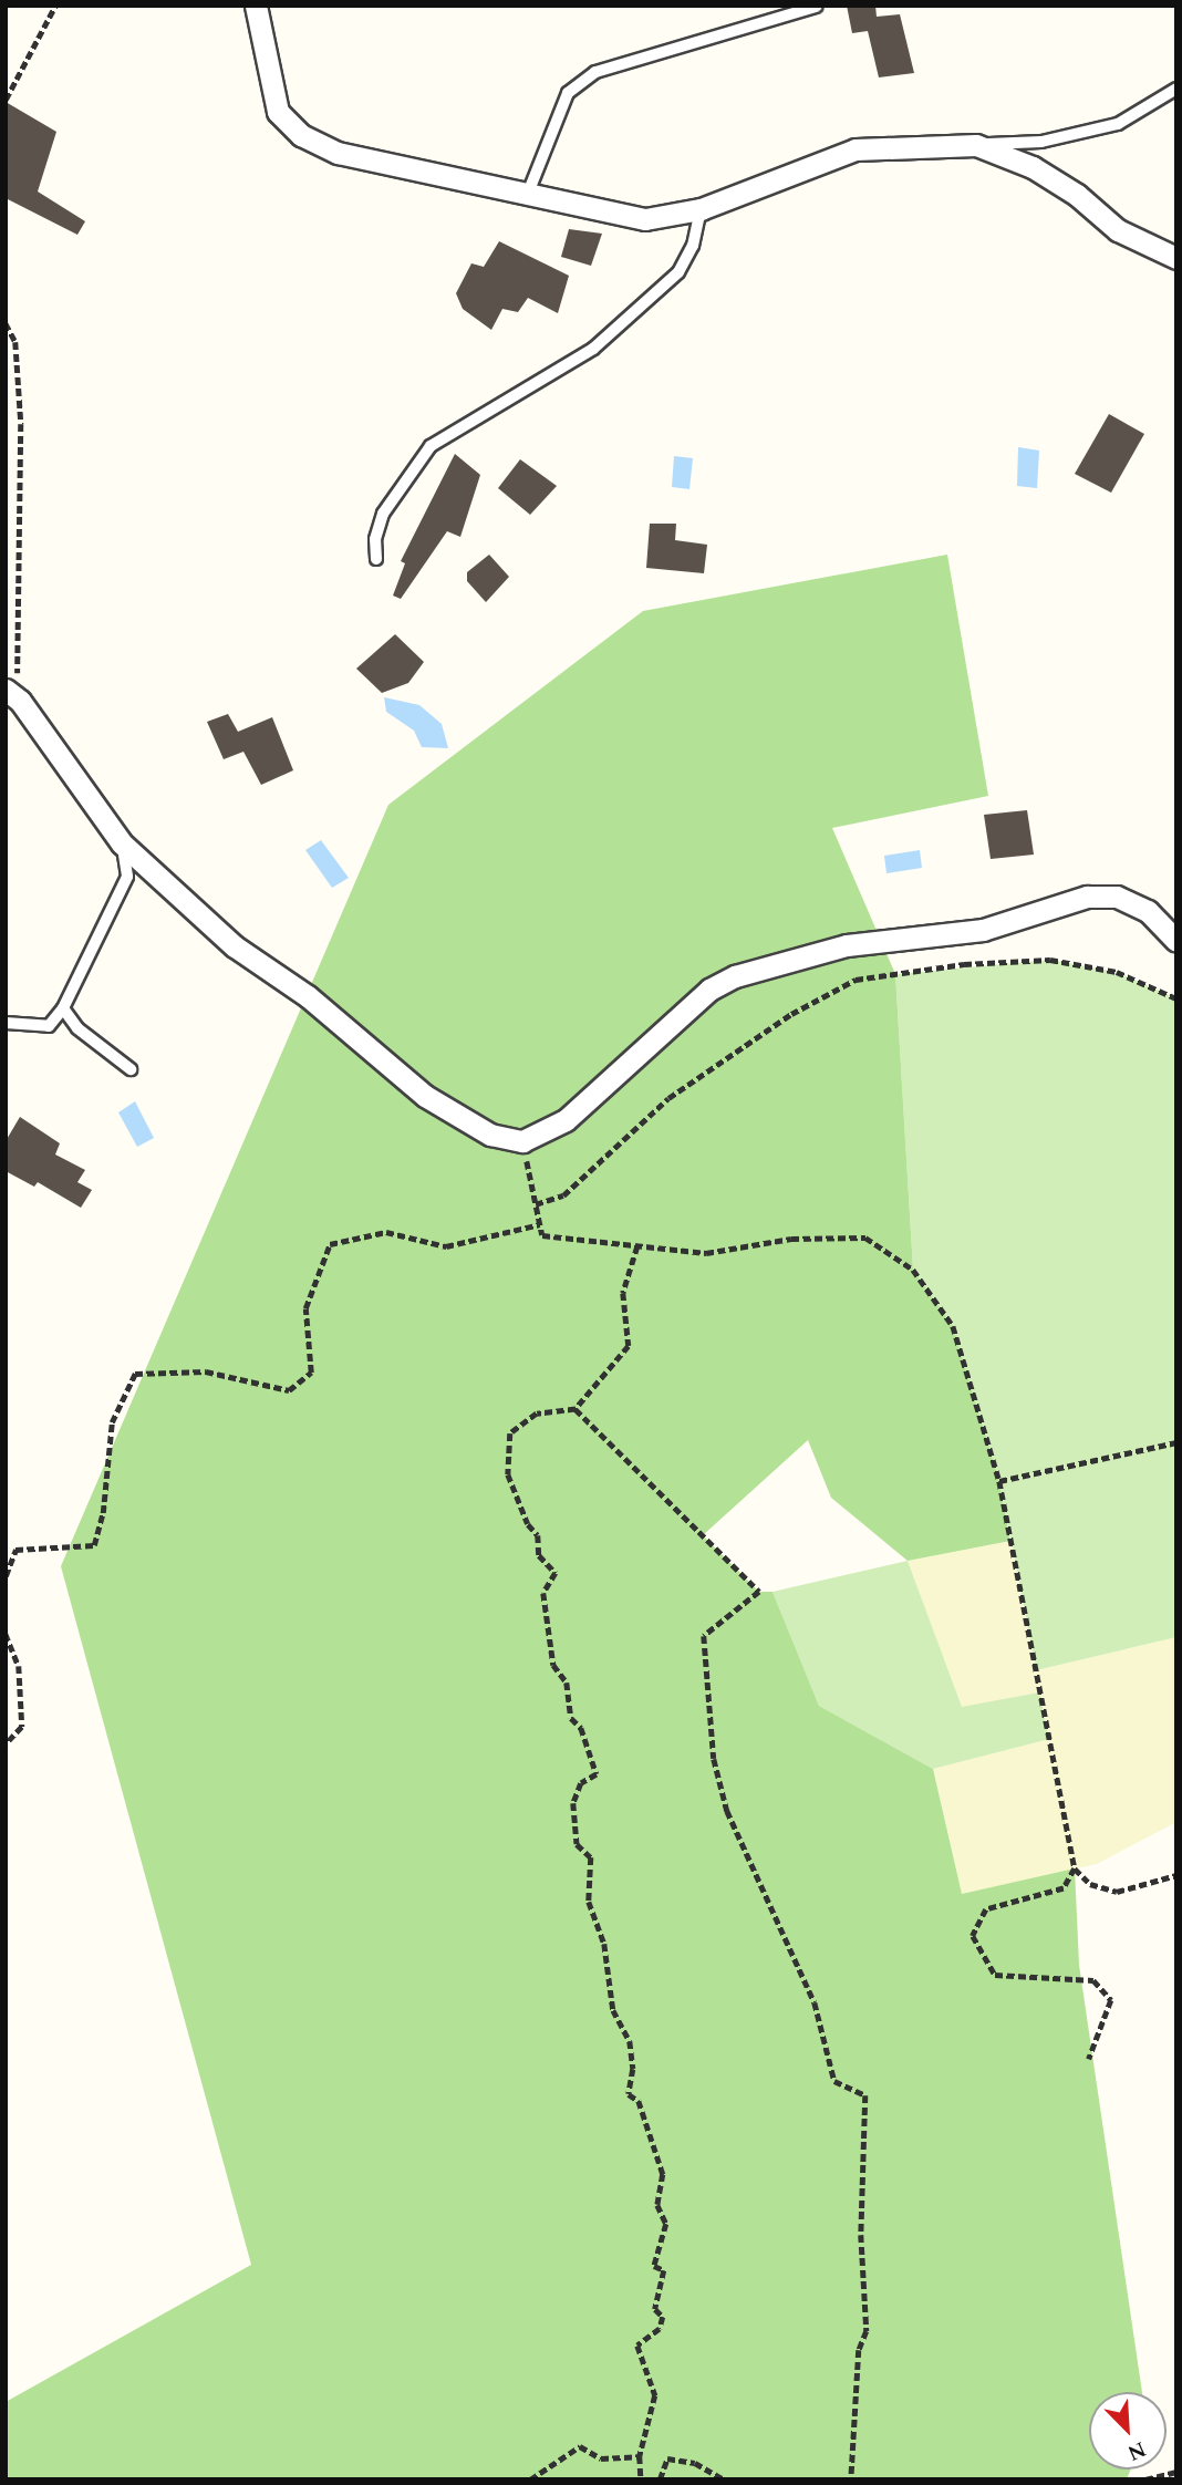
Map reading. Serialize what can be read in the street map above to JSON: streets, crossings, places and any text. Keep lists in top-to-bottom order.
{
  "north": "bottom right"
}
